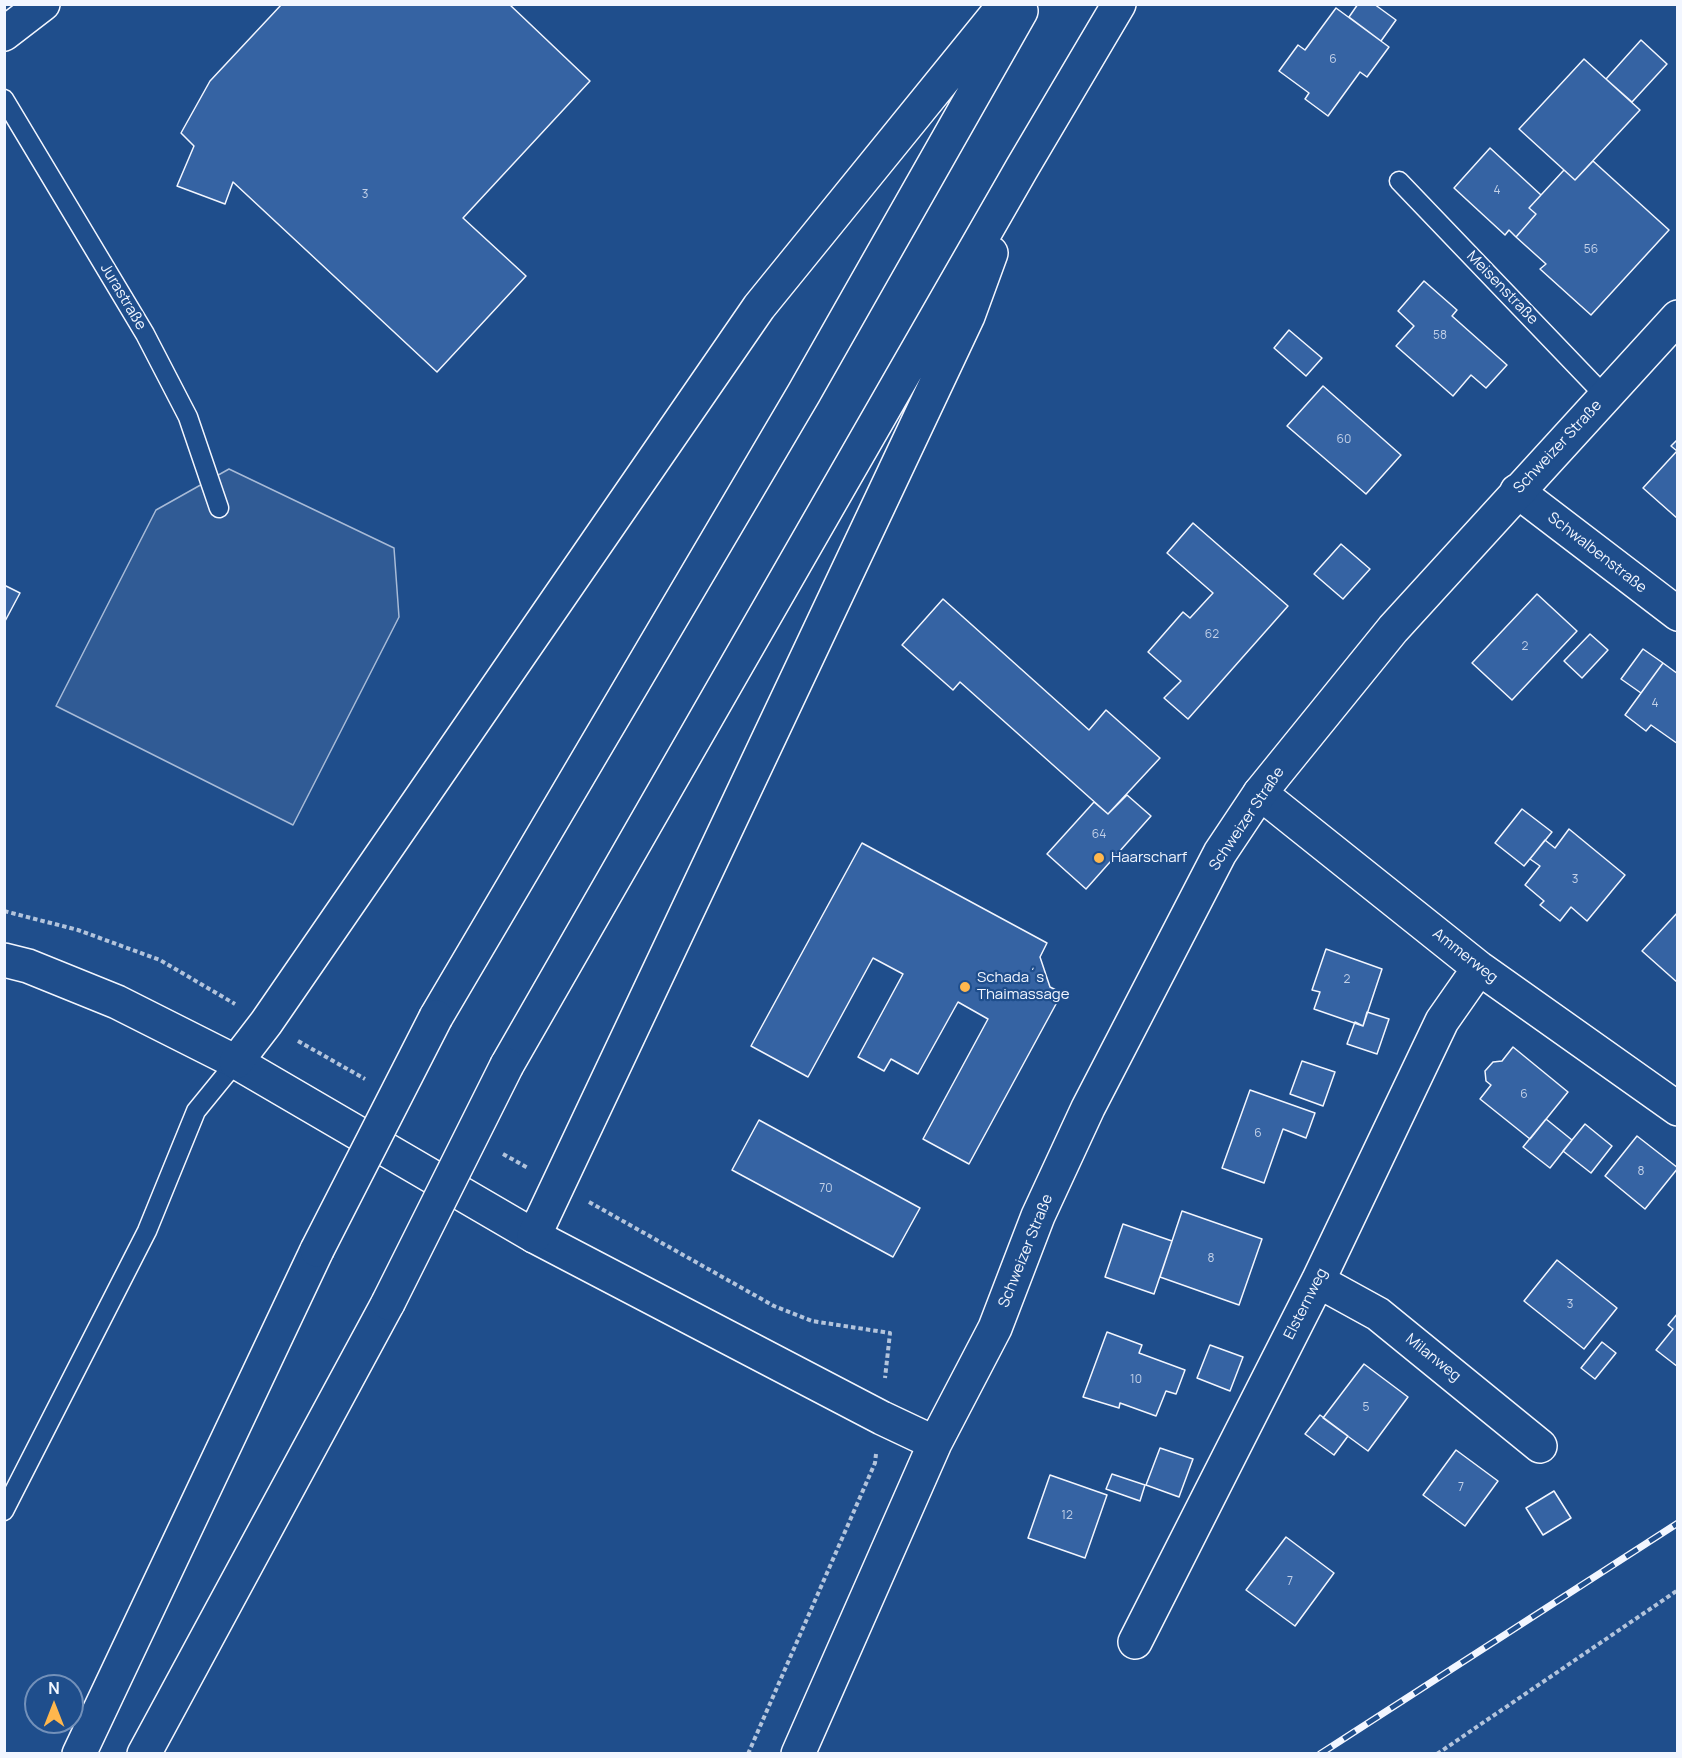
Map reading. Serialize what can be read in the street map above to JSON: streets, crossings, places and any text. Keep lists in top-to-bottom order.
{
  "streets": {
    "main road": [
      "Schweizer Straße",
      "Schwalbenstraße",
      "Ammerweg",
      "Elsternweg",
      "Milanweg"
    ],
    "lane": ["Meisenstraße", "Jurastraße"]
  },
  "crossings": [
    ["Meisenstraße", "Schweizer Straße"],
    ["Schweizer Straße", "Schwalbenstraße"],
    ["Schweizer Straße", "Ammerweg"],
    ["Ammerweg", "Elsternweg"],
    ["Elsternweg", "Milanweg"]
  ],
  "places": ["Haarscharf", "Schada´s Thaimassage"],
  "house_numbers": [
    "6",
    "4",
    "3",
    "56",
    "58",
    "60",
    "62",
    "2",
    "4",
    "64",
    "3",
    "2",
    "6",
    "6",
    "8",
    "70",
    "8",
    "3",
    "10",
    "5",
    "7",
    "12",
    "7"
  ],
  "north": "top"
}
